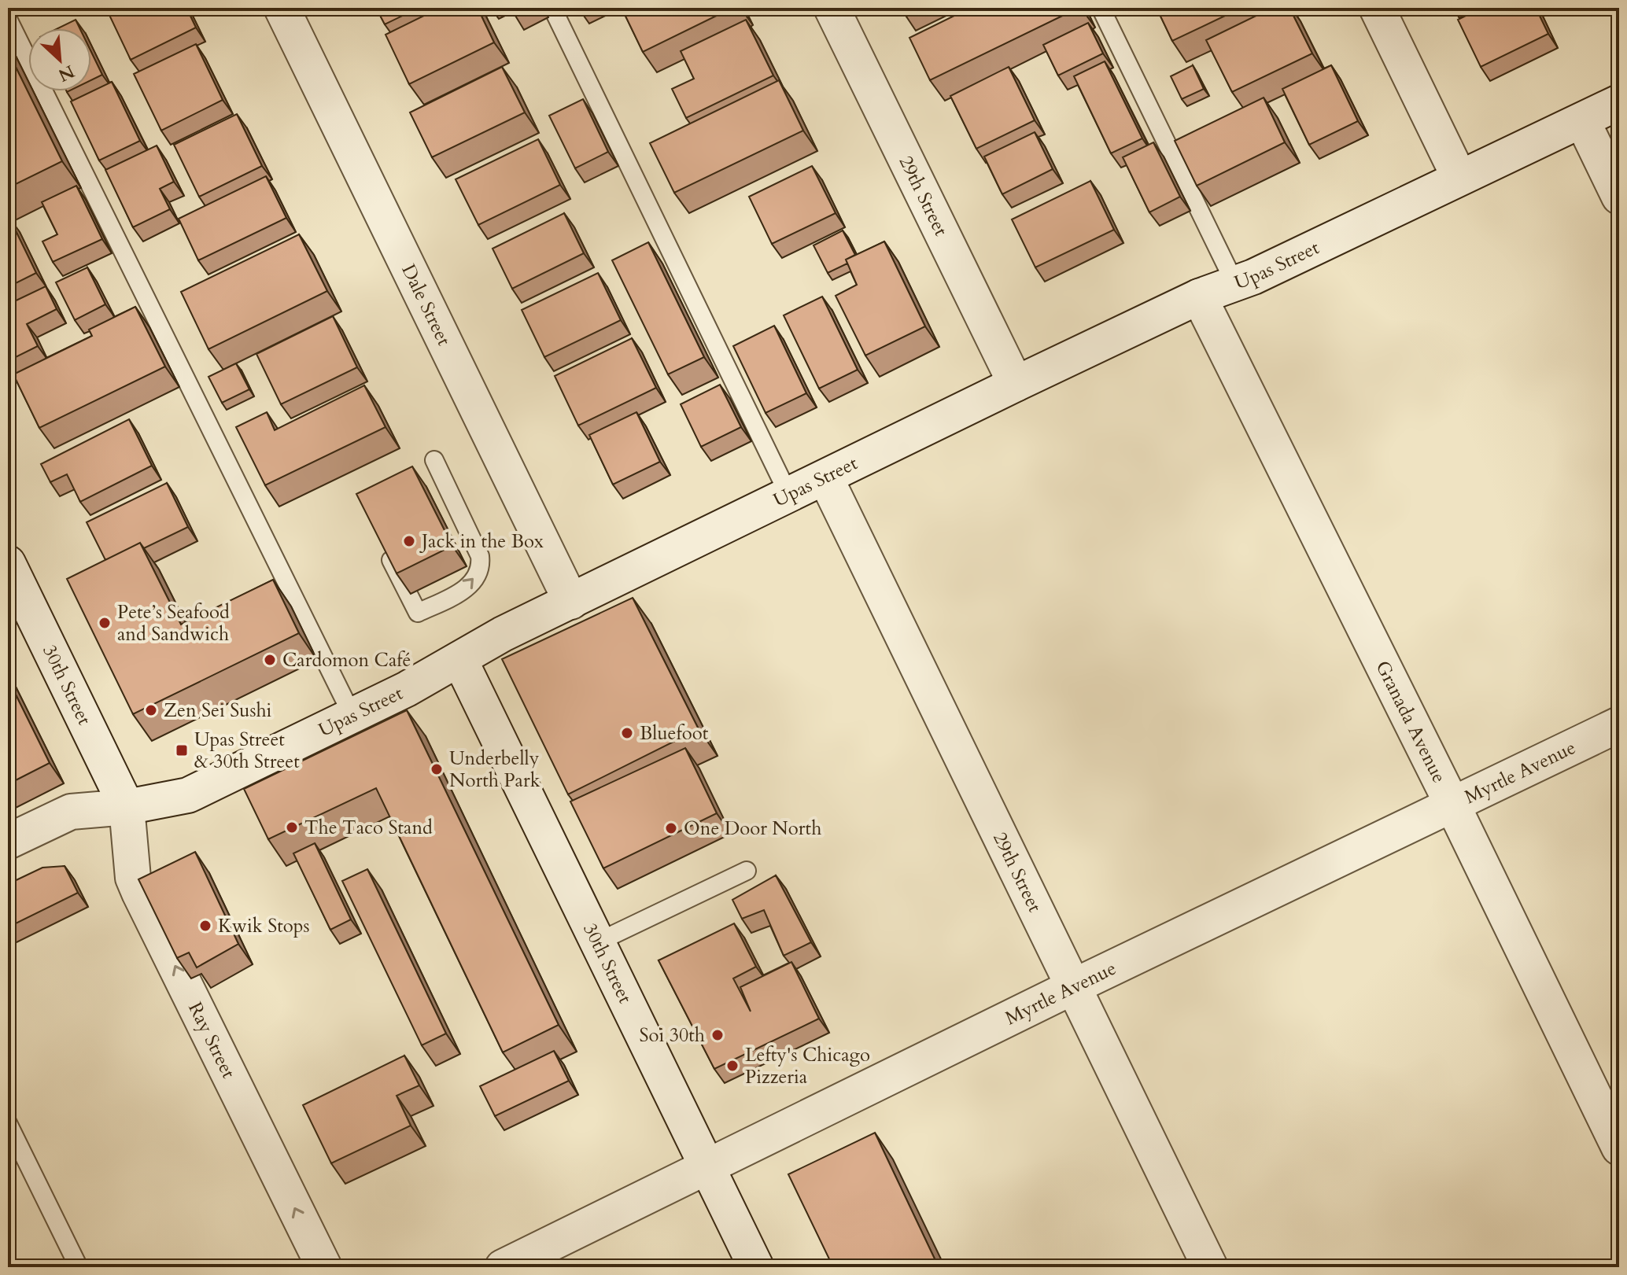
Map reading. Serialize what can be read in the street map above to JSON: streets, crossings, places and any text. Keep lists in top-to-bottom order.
{
  "streets": {
    "street": [
      "29th Street",
      "Upas Street",
      "Dale Street",
      "30th Street",
      "Granada Avenue",
      "Myrtle Avenue",
      "Ray Street"
    ]
  },
  "crossings": [
    ["29th Street", "Upas Street"],
    ["29th Street", "Myrtle Avenue"],
    ["Upas Street", "Dale Street"],
    ["Upas Street", "30th Street"],
    ["Upas Street", "Granada Avenue"],
    ["Upas Street", "Ray Street"],
    ["30th Street", "Myrtle Avenue"],
    ["30th Street", "Ray Street"],
    ["Granada Avenue", "Myrtle Avenue"]
  ],
  "one_way": ["Ray Street"],
  "places": {
    "other": [
      "Jack in the Box",
      "Pete’s Seafood and Sandwich",
      "Cardomon Café",
      "Zen Sei Sushi",
      "Bluefoot",
      "Underbelly North Park",
      "The Taco Stand",
      "One Door North",
      "Kwik Stops",
      "Soi 30th",
      "Lefty's Chicago Pizzeria"
    ],
    "transit": ["Upas Street & 30th Street"]
  },
  "north": "bottom right"
}
